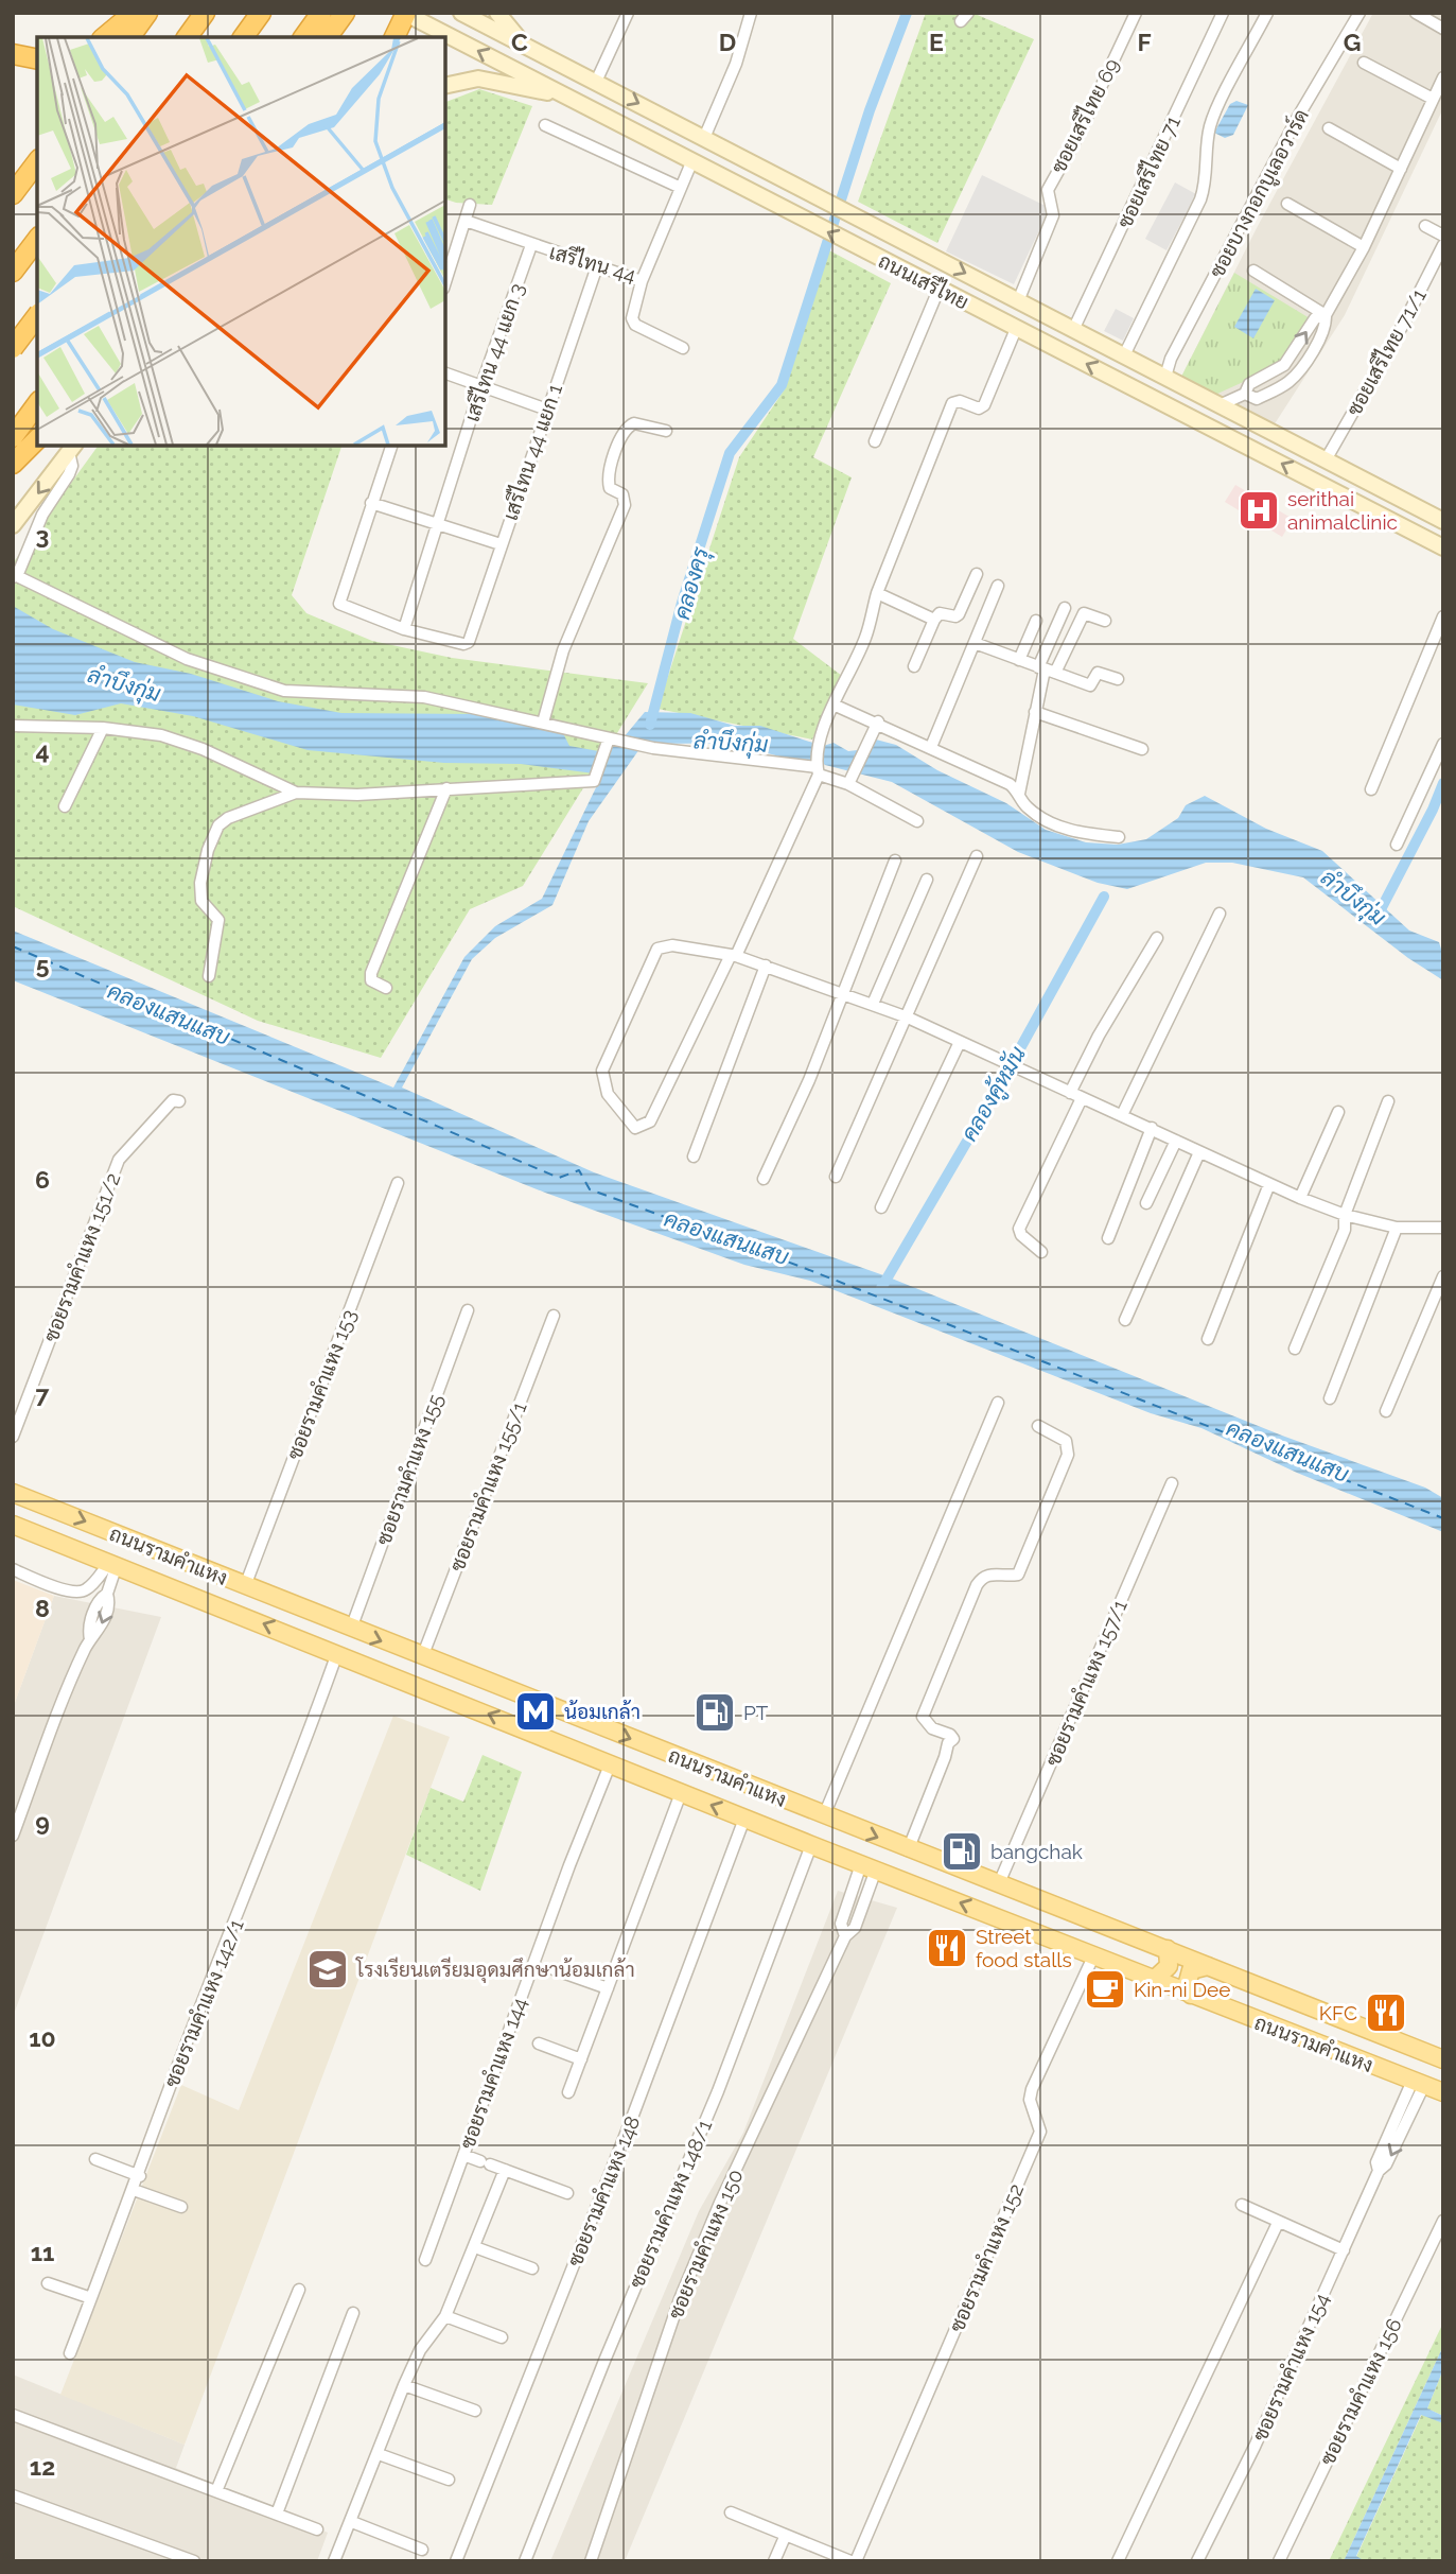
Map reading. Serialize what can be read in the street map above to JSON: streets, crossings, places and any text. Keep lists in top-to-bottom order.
{
  "streets": {
    "main road": ["ถนนเสรีไทย", "ถนนรามคำแหง"],
    "street": [
      "ซอยเสรีไทย 69",
      "ซอยเสรีไทย 71",
      "ซอยบางกอกบูเลอวาร์ด",
      "เสรีไทน 44",
      "เสรีไทน 44 แยก 3",
      "ซอยเสรีไทย 71/1",
      "เสรีไทน 44 แยก 1",
      "ซอยรามคำแหง 151/2",
      "ซอยรามคำแหง 153",
      "ซอยรามคำแหง 155",
      "ซอยรามคำแหง 155/1",
      "ซอยรามคำแหง 157/1",
      "ซอยรามคำแหง 142/1",
      "ซอยรามคำแหง 144",
      "ซอยรามคำแหง 148",
      "ซอยรามคำแหง 148/1",
      "ซอยรามคำแหง 150",
      "ซอยรามคำแหง 152",
      "ซอยรามคำแหง 154",
      "ซอยรามคำแหง 156"
    ]
  },
  "crossings": [
    ["ซอยเสรีไทย 69", "ถนนเสรีไทย"],
    ["ซอยเสรีไทย 71", "ถนนเสรีไทย"],
    ["ซอยบางกอกบูเลอวาร์ด", "ถนนเสรีไทย"],
    ["เสรีไทน 44", "ถนนเสรีไทย"],
    ["เสรีไทน 44", "เสรีไทน 44 แยก 3"],
    ["เสรีไทน 44", "เสรีไทน 44 แยก 1"],
    ["ถนนเสรีไทย", "ซอยเสรีไทย 71/1"],
    ["เสรีไทน 44 แยก 3", "เสรีไทน 44 แยก 1"],
    ["ซอยรามคำแหง 153", "ถนนรามคำแหง"],
    ["ซอยรามคำแหง 155", "ถนนรามคำแหง"],
    ["ซอยรามคำแหง 155/1", "ถนนรามคำแหง"],
    ["ถนนรามคำแหง", "ซอยรามคำแหง 157/1"],
    ["ถนนรามคำแหง", "ซอยรามคำแหง 142/1"],
    ["ถนนรามคำแหง", "ซอยรามคำแหง 144"],
    ["ถนนรามคำแหง", "ซอยรามคำแหง 148"],
    ["ถนนรามคำแหง", "ซอยรามคำแหง 148/1"],
    ["ถนนรามคำแหง", "ซอยรามคำแหง 150"],
    ["ถนนรามคำแหง", "ซอยรามคำแหง 152"],
    ["ถนนรามคำแหง", "ซอยรามคำแหง 154"]
  ],
  "water": [
    "คลองครุ",
    "ลำบึงกุ่ม",
    "คลองแสนแสบ",
    "คลองคู้หมัน"
  ],
  "places": {
    "hospital": ["serithai animalclinic"],
    "metro station": ["น้อมเกล้า"],
    "fuel station": ["PT", "bangchak"],
    "restaurant": ["Street food stalls", "KFC"],
    "school or university": ["โรงเรียนเตรียมอุดมศึกษาน้อมเกล้า"],
    "cafe": ["Kin-ni Dee"]
  },
  "grid": {
    "columns": [
      "C",
      "D",
      "E",
      "F",
      "G"
    ],
    "rows": [
      "3",
      "4",
      "5",
      "6",
      "7",
      "8",
      "9",
      "10",
      "11",
      "12"
    ]
  }
}
